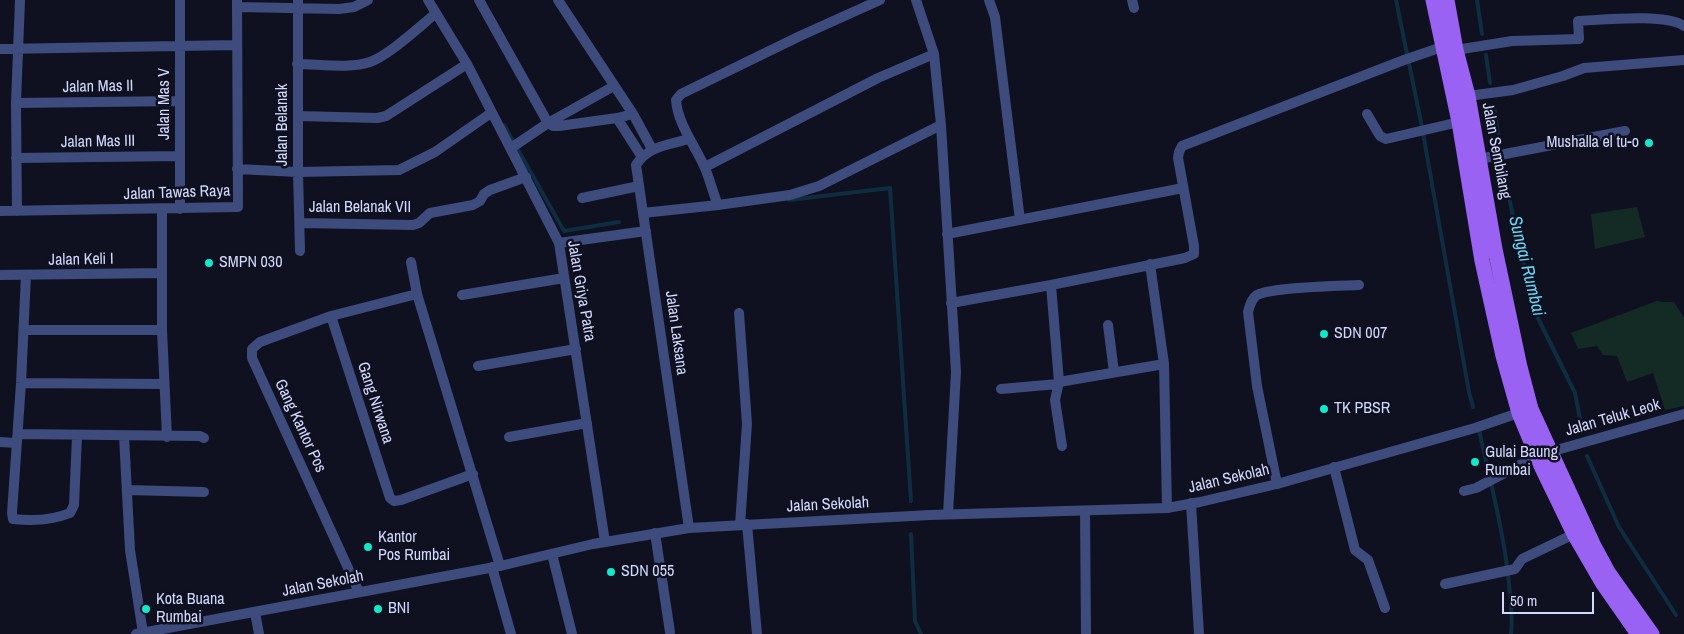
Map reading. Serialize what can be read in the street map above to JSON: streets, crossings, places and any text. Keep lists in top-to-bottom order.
{
  "streets": {
    "main road": ["Jalan Sembilang"],
    "street": [
      "Jalan Mas II",
      "Jalan Mas V",
      "Jalan Belanak",
      "Jalan Mas III",
      "Jalan Tawas Raya",
      "Jalan Belanak VII",
      "Jalan Keli I",
      "Jalan Griya Patra",
      "Jalan Laksana",
      "Gang Nirwana",
      "Jalan Teluk Leok",
      "Gang Kantor Pos",
      "Jalan Sekolah"
    ]
  },
  "crossings": [
    ["Jalan Mas II", "Jalan Mas V"],
    ["Jalan Mas V", "Jalan Mas III"],
    ["Jalan Mas V", "Jalan Tawas Raya"],
    ["Jalan Belanak", "Jalan Belanak VII"],
    ["Jalan Sembilang", "Jalan Teluk Leok"],
    ["Jalan Sembilang", "Jalan Sekolah"],
    ["Jalan Belanak VII", "Jalan Griya Patra"],
    ["Jalan Griya Patra", "Jalan Sekolah"],
    ["Jalan Laksana", "Jalan Sekolah"],
    ["Gang Nirwana", "Gang Kantor Pos"],
    ["Gang Kantor Pos", "Jalan Sekolah"]
  ],
  "water": ["Sungai Rumbai"],
  "places": [
    "Mushalla el tu-o",
    "SMPN 030",
    "SDN 007",
    "TK PBSR",
    "Gulai Baung Rumbai",
    "Kantor Pos Rumbai",
    "SDN 055",
    "Kota Buana Rumbai",
    "BNI"
  ],
  "scale_bar": "50 m"
}
